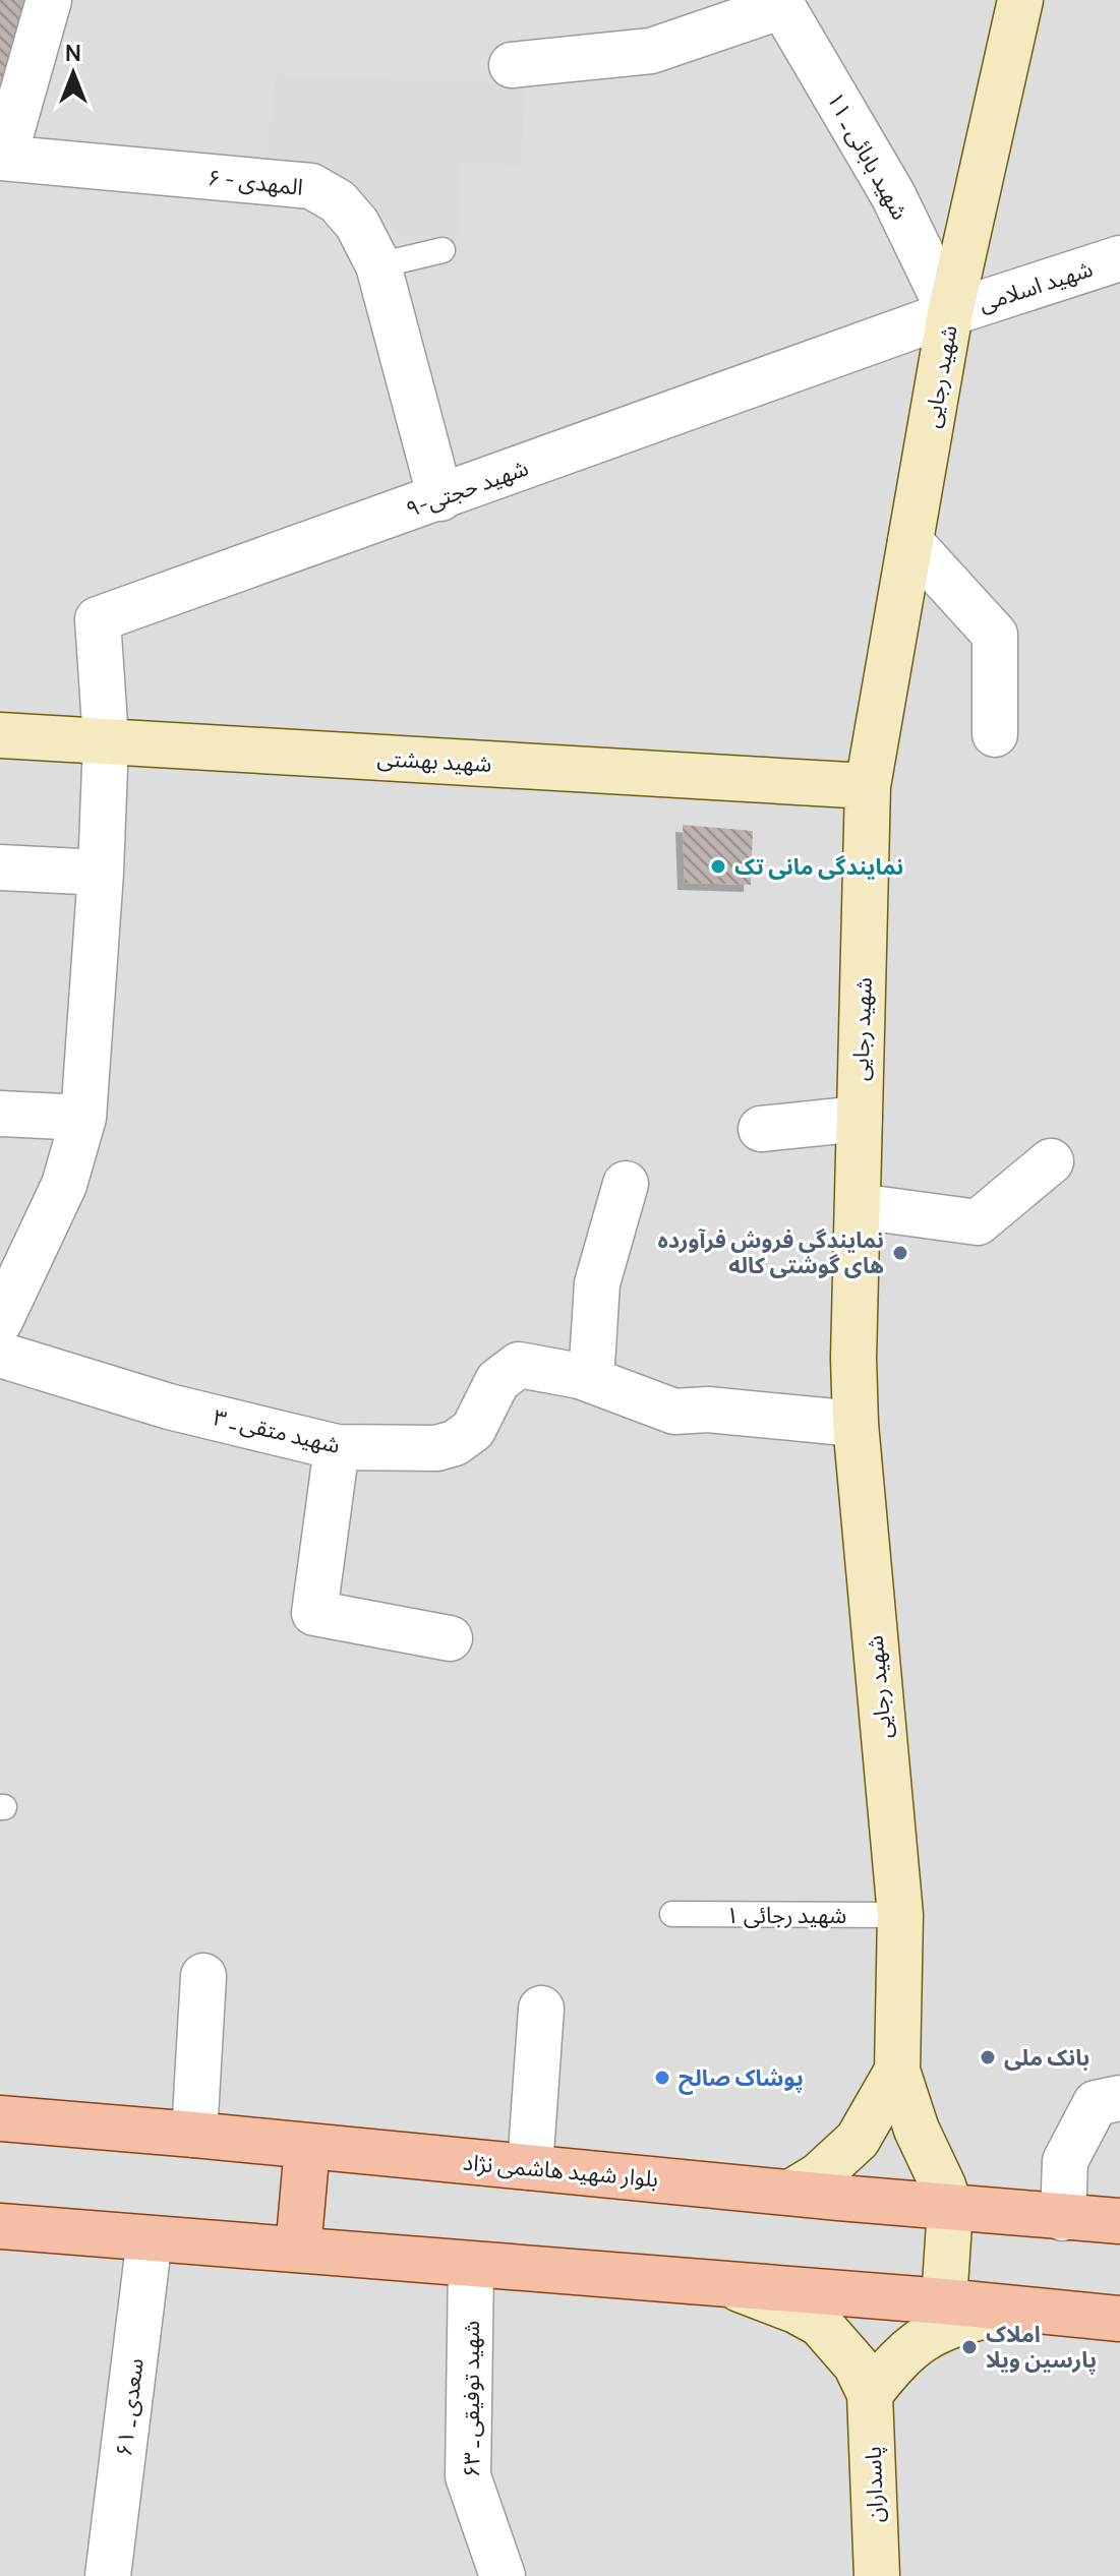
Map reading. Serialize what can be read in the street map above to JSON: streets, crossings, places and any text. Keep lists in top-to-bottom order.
{
  "streets": {
    "main road": ["بلوار شهید هاشمی نژاد"],
    "street": [
      "شهید بابائی ـ ۱۱",
      "المهدی - ۶",
      "شهید اسلامی",
      "شهید رجایی",
      "شهید حجتی-۹",
      "شهید بهشتی",
      "شهید متقی ـ ۳",
      "شهید توفیقی ـ ۶۳",
      "سعدی ـ ۶۱",
      "پاسداران"
    ],
    "lane": ["شهید رجائی ۱"]
  },
  "crossings": [
    ["شهید بابائی ـ ۱۱", "شهید اسلامی"],
    ["شهید بابائی ـ ۱۱", "شهید رجایی"],
    ["شهید بابائی ـ ۱۱", "شهید حجتی-۹"],
    ["المهدی - ۶", "شهید حجتی-۹"],
    ["شهید اسلامی", "شهید رجایی"],
    ["شهید اسلامی", "شهید حجتی-۹"],
    ["شهید رجایی", "شهید حجتی-۹"],
    ["شهید رجایی", "شهید بهشتی"],
    ["شهید رجایی", "شهید متقی ـ ۳"],
    ["شهید رجایی", "شهید رجائی ۱"],
    ["شهید حجتی-۹", "شهید بهشتی"]
  ],
  "places": [
    "نمایندگی مانی تک",
    "نمایندگی فروش فرآورده های گوشتی کاله",
    "بانک ملی",
    "پوشاک صالح",
    "املاک پارسین ویلا"
  ],
  "north": "top"
}
